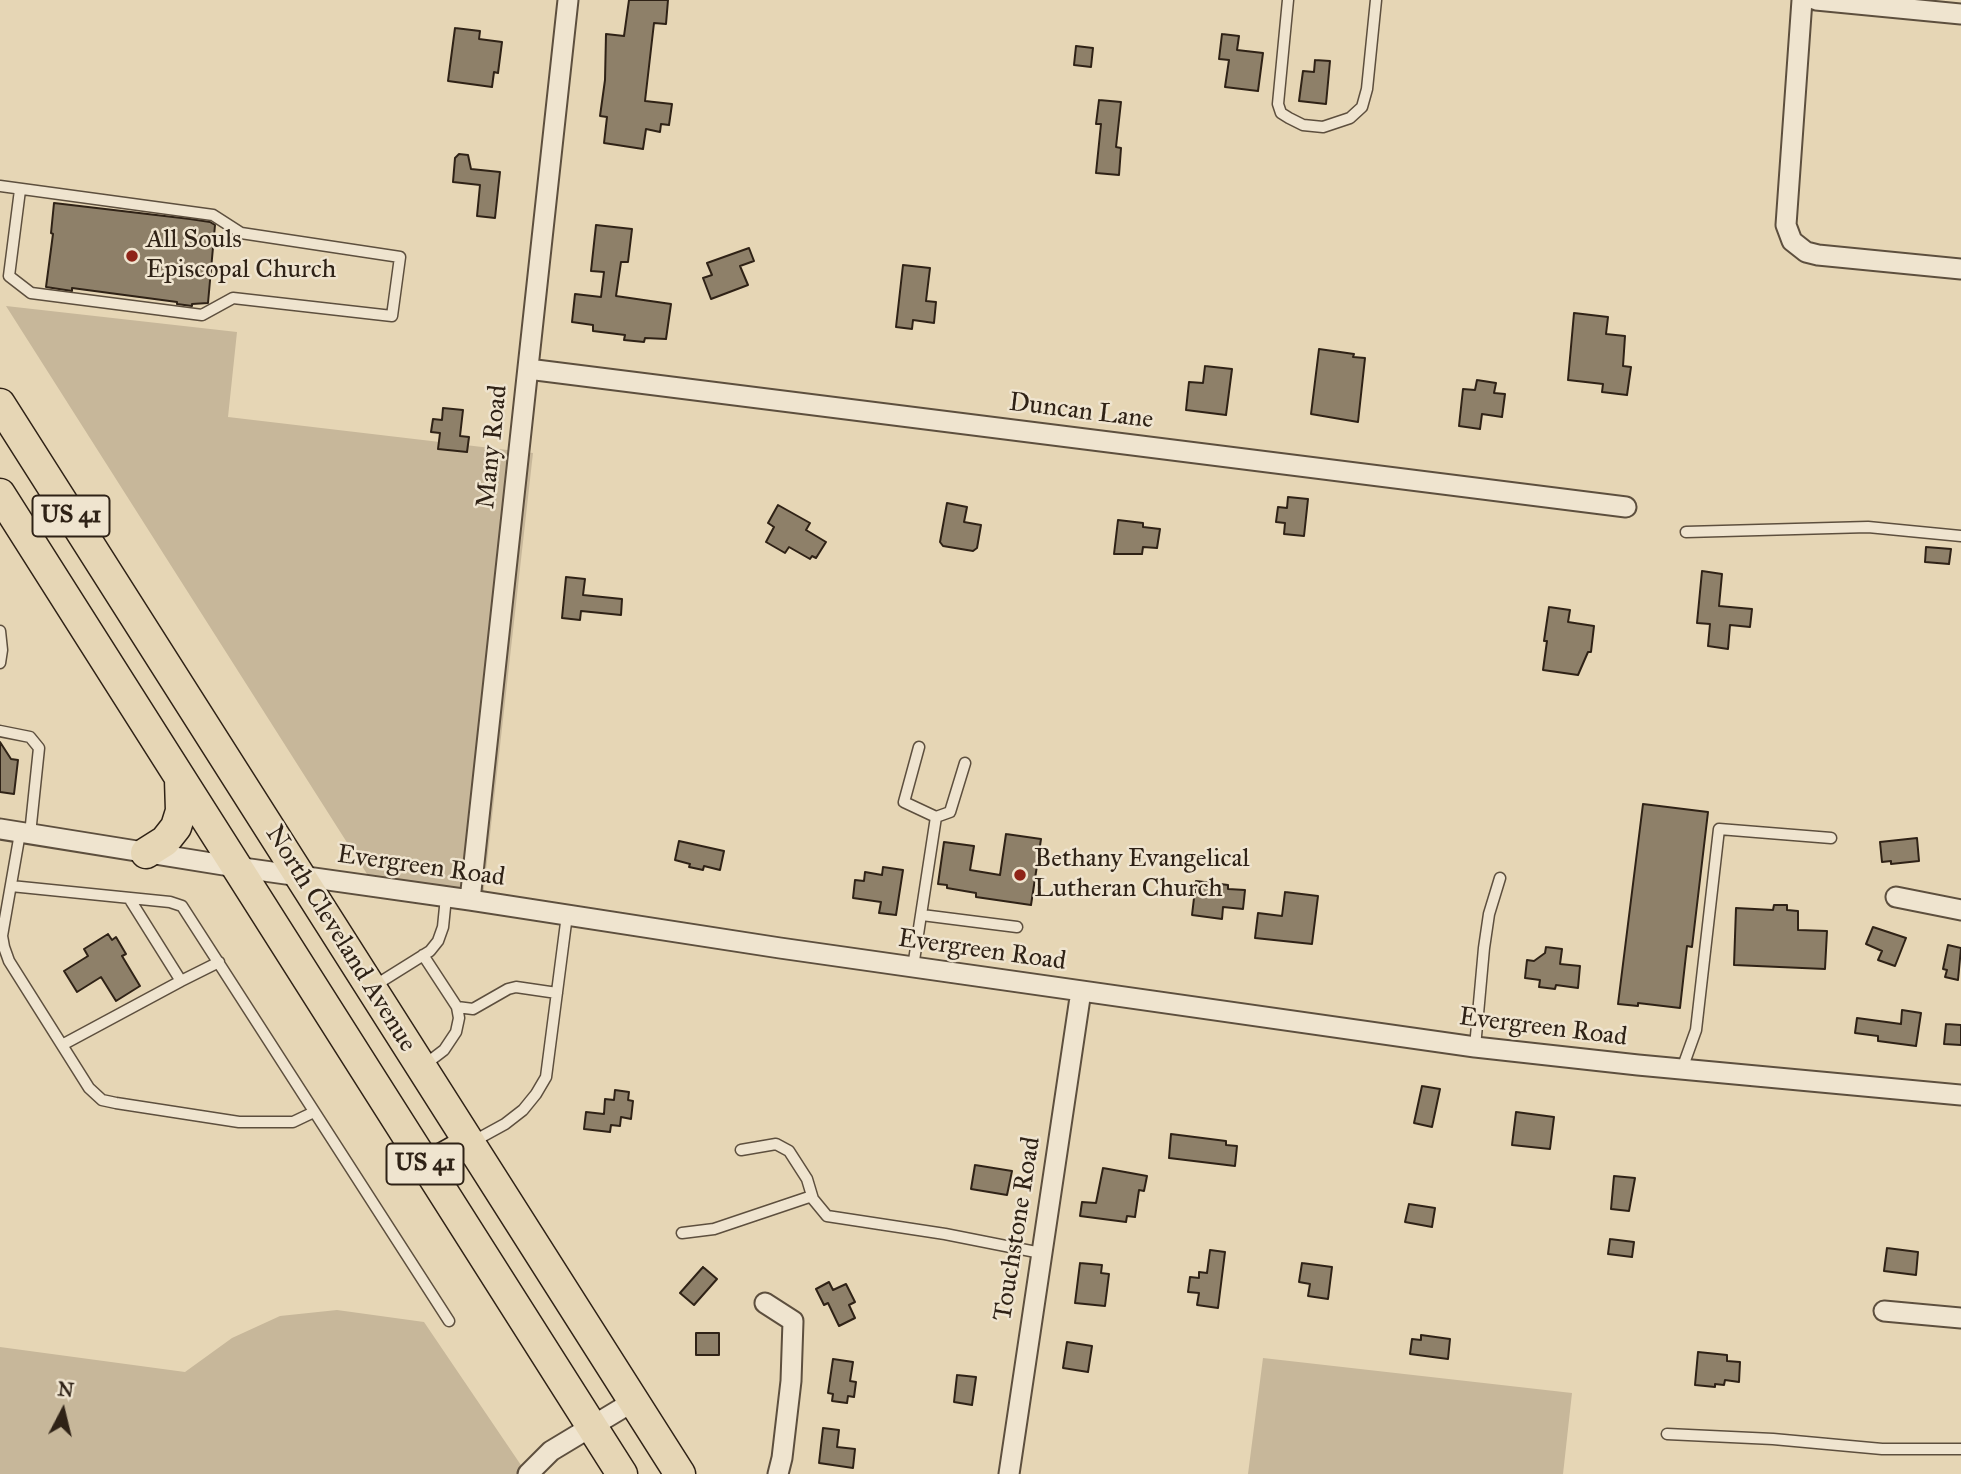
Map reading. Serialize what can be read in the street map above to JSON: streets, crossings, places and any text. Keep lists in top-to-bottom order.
{
  "streets": {
    "main road": ["US 41", "North Cleveland Avenue"],
    "street": [
      "Duncan Lane",
      "Many Road",
      "Evergreen Road",
      "Touchstone Road"
    ]
  },
  "crossings": [
    ["Duncan Lane", "Many Road"],
    ["Many Road", "Evergreen Road"],
    ["Evergreen Road", "North Cleveland Avenue"],
    ["Evergreen Road", "Touchstone Road"]
  ],
  "places": ["All Souls Episcopal Church", "Bethany Evangelical Lutheran Church"],
  "north": "top"
}
